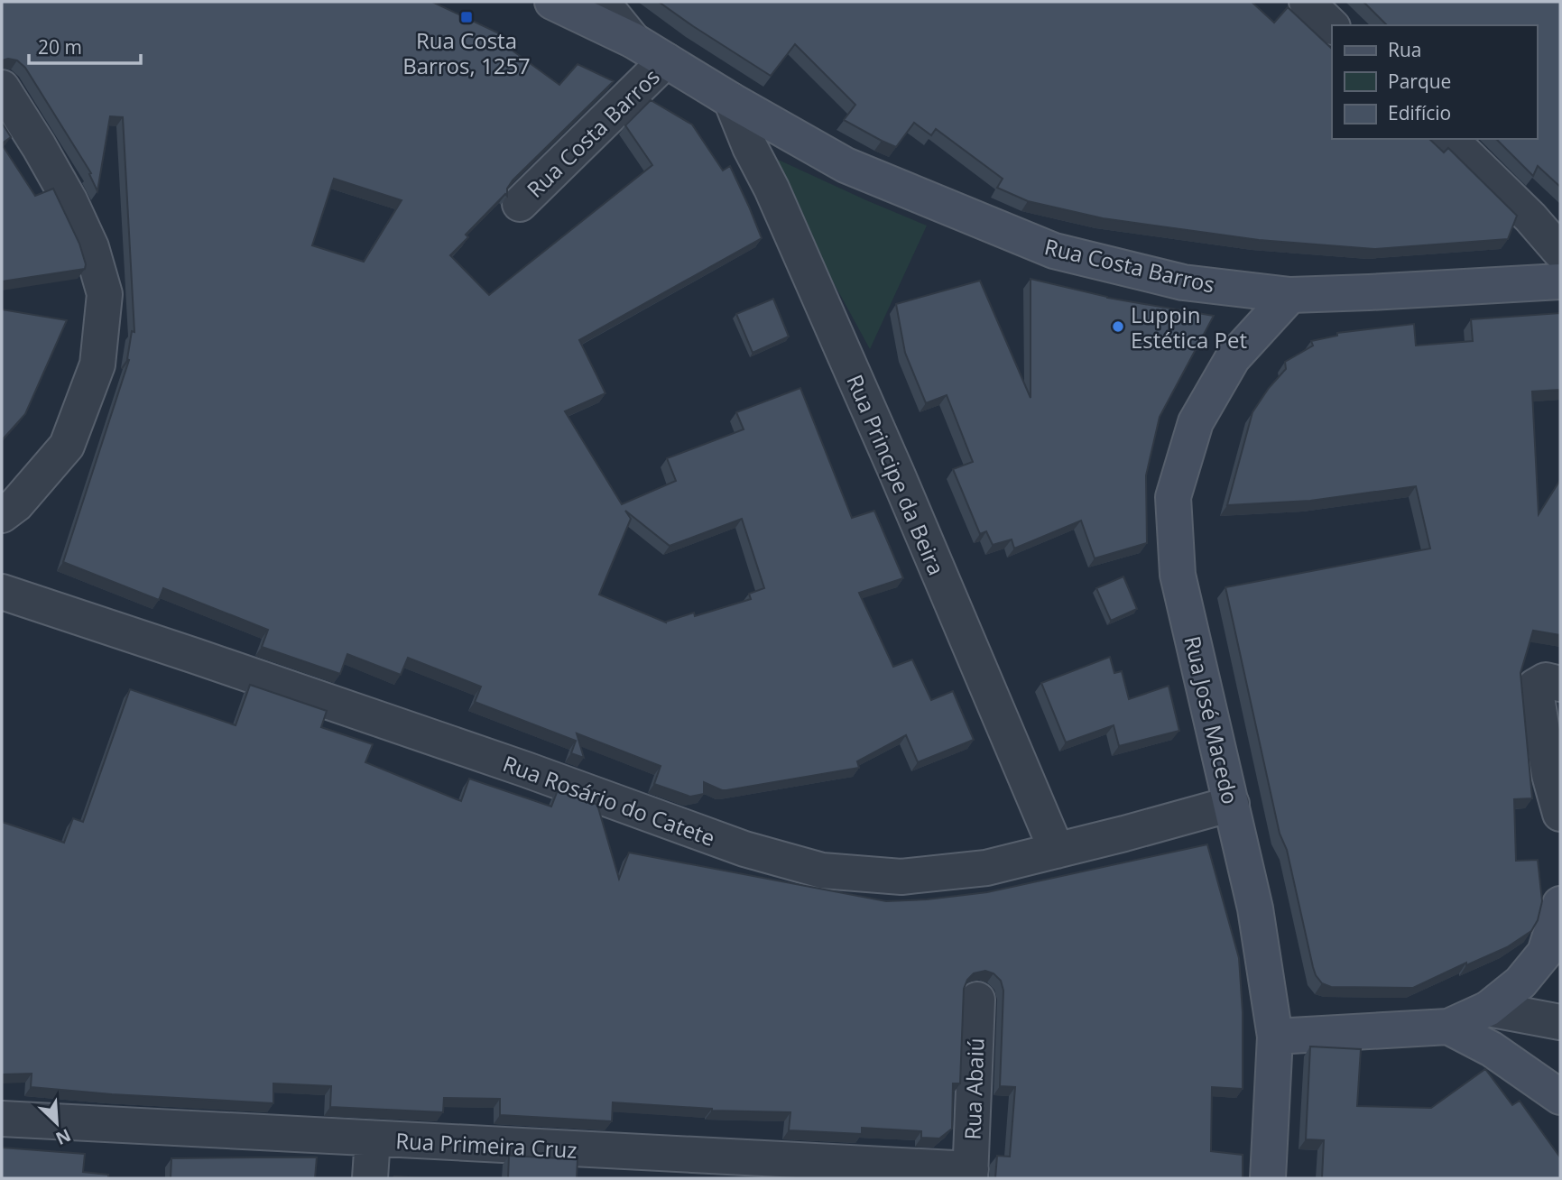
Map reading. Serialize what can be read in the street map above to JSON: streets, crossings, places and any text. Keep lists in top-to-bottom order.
{
  "streets": {
    "main road": ["Rua Costa Barros", "Rua José Macedo"],
    "street": [
      "Rua Principe da Beira",
      "Rua Rosário do Catete",
      "Rua Abaiú",
      "Rua Primeira Cruz"
    ]
  },
  "crossings": [
    ["Rua Costa Barros", "Rua Principe da Beira"],
    ["Rua Costa Barros", "Rua José Macedo"],
    ["Rua Principe da Beira", "Rua Rosário do Catete"],
    ["Rua José Macedo", "Rua Rosário do Catete"],
    ["Rua Abaiú", "Rua Primeira Cruz"]
  ],
  "places": {
    "transit": ["Rua Costa Barros, 1257"],
    "other": ["Luppin Estética Pet"]
  },
  "legend": ["Rua", "Parque", "Edifício"],
  "scale_bar": "20 m",
  "north": "bottom right"
}
